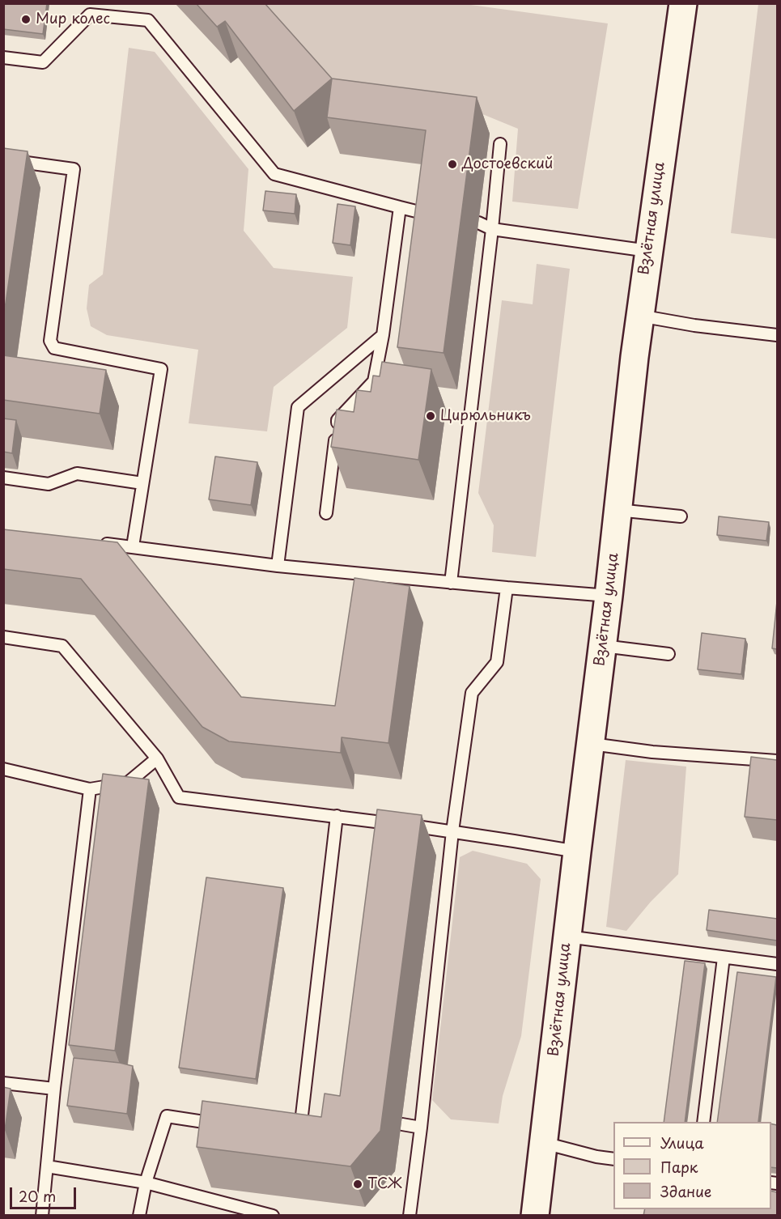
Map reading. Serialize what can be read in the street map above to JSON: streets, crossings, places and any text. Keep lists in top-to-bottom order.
{
  "streets": {
    "main road": ["Взлётная улица"]
  },
  "places": [
    "Мир колес",
    "Достоевский",
    "Цирюльникъ",
    "ТСЖ"
  ],
  "legend": ["Улица", "Парк", "Здание"],
  "scale_bar": "20 m"
}
